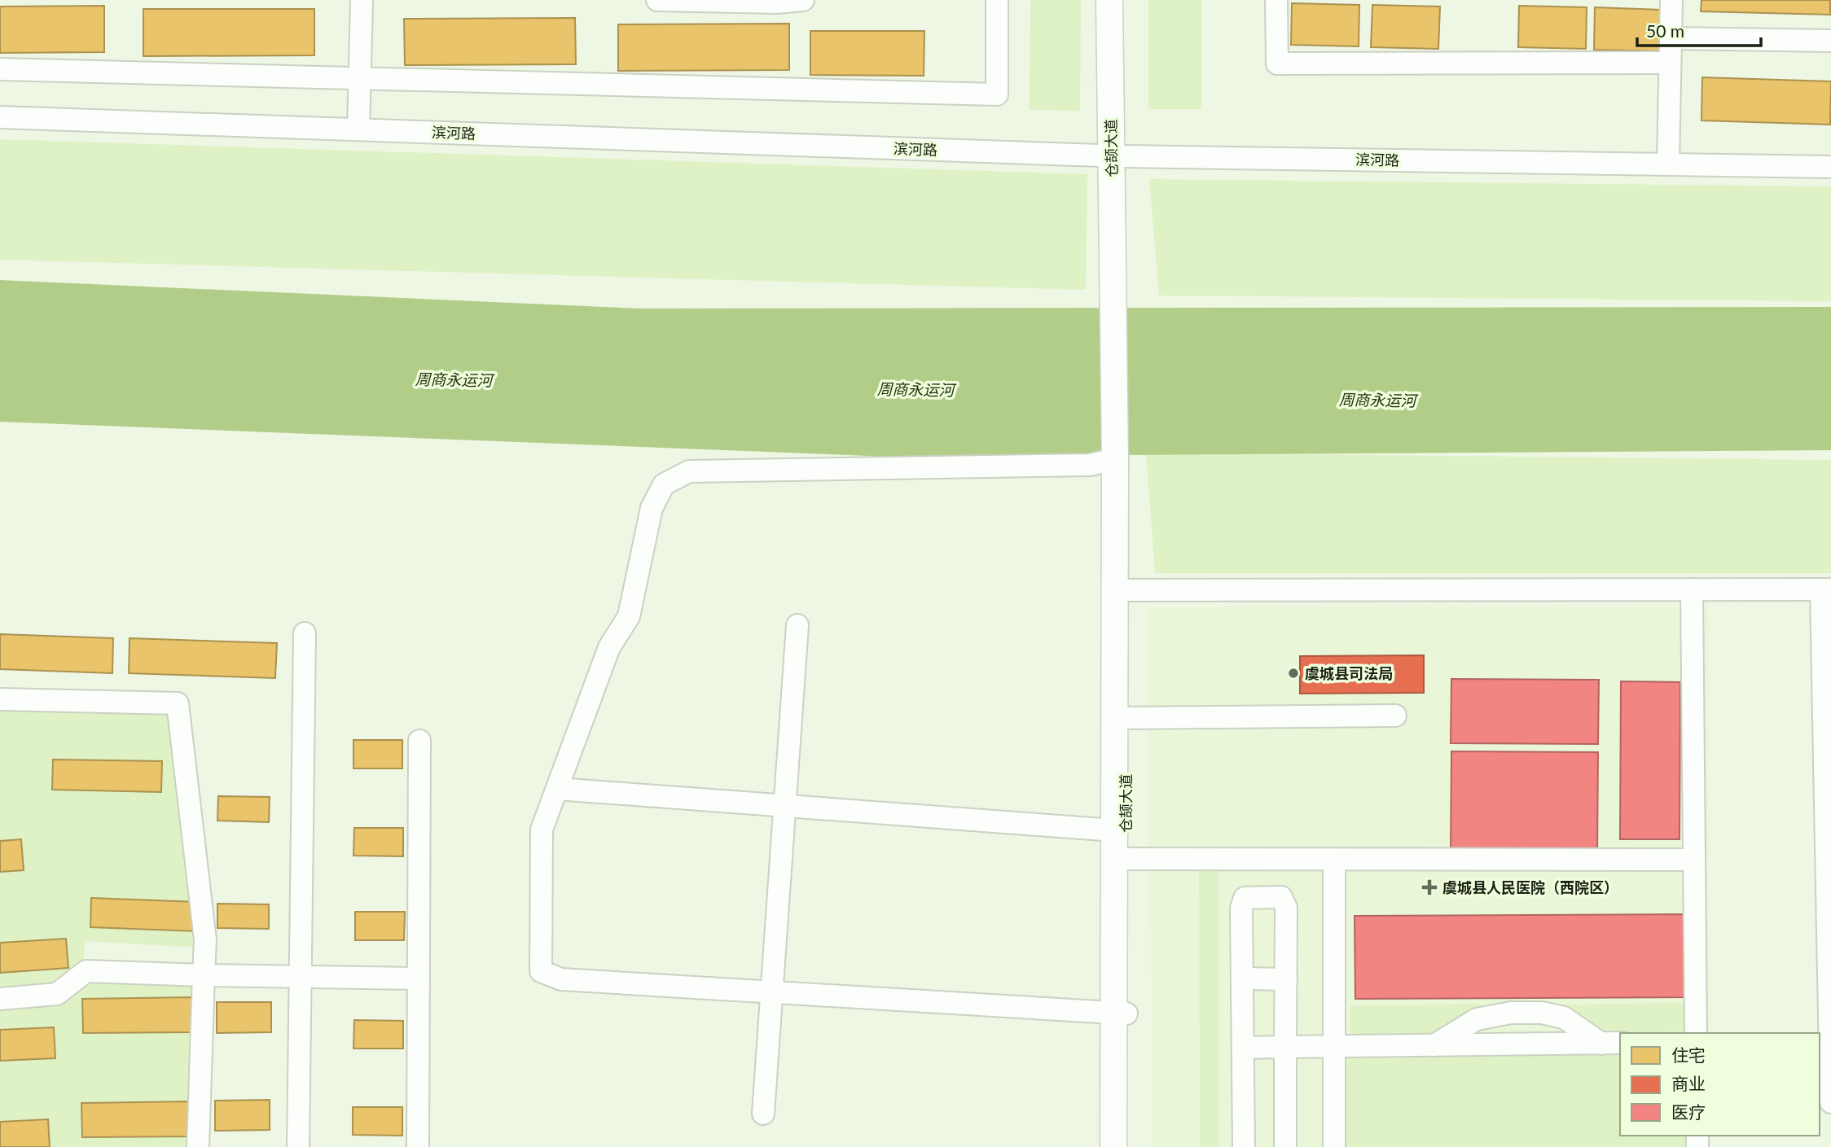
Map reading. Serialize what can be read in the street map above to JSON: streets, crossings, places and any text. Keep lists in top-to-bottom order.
{
  "streets": {
    "main road": ["仓颉大道"],
    "street": ["滨河路"]
  },
  "crossings": [
    ["滨河路", "仓颉大道"]
  ],
  "water": ["周商永运河"],
  "places": {
    "other": ["虞城县司法局"],
    "health": ["虞城县人民医院（西院区）"]
  },
  "legend": ["住宅", "商业", "医疗"],
  "scale_bar": "50 m"
}
